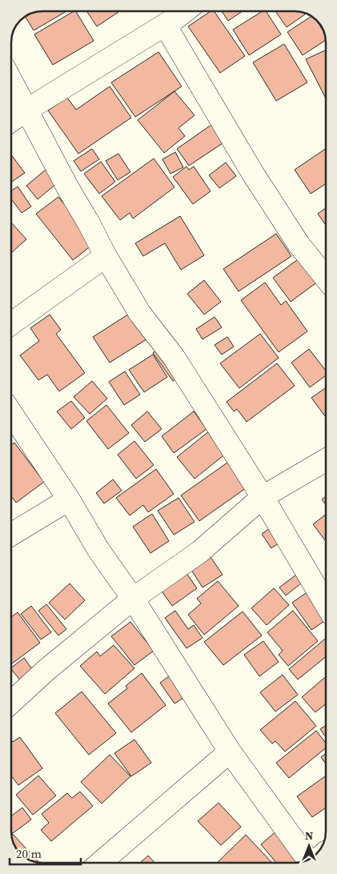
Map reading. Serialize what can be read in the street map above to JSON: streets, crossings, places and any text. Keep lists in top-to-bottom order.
{
  "scale_bar": "20 m",
  "north": "top"
}
